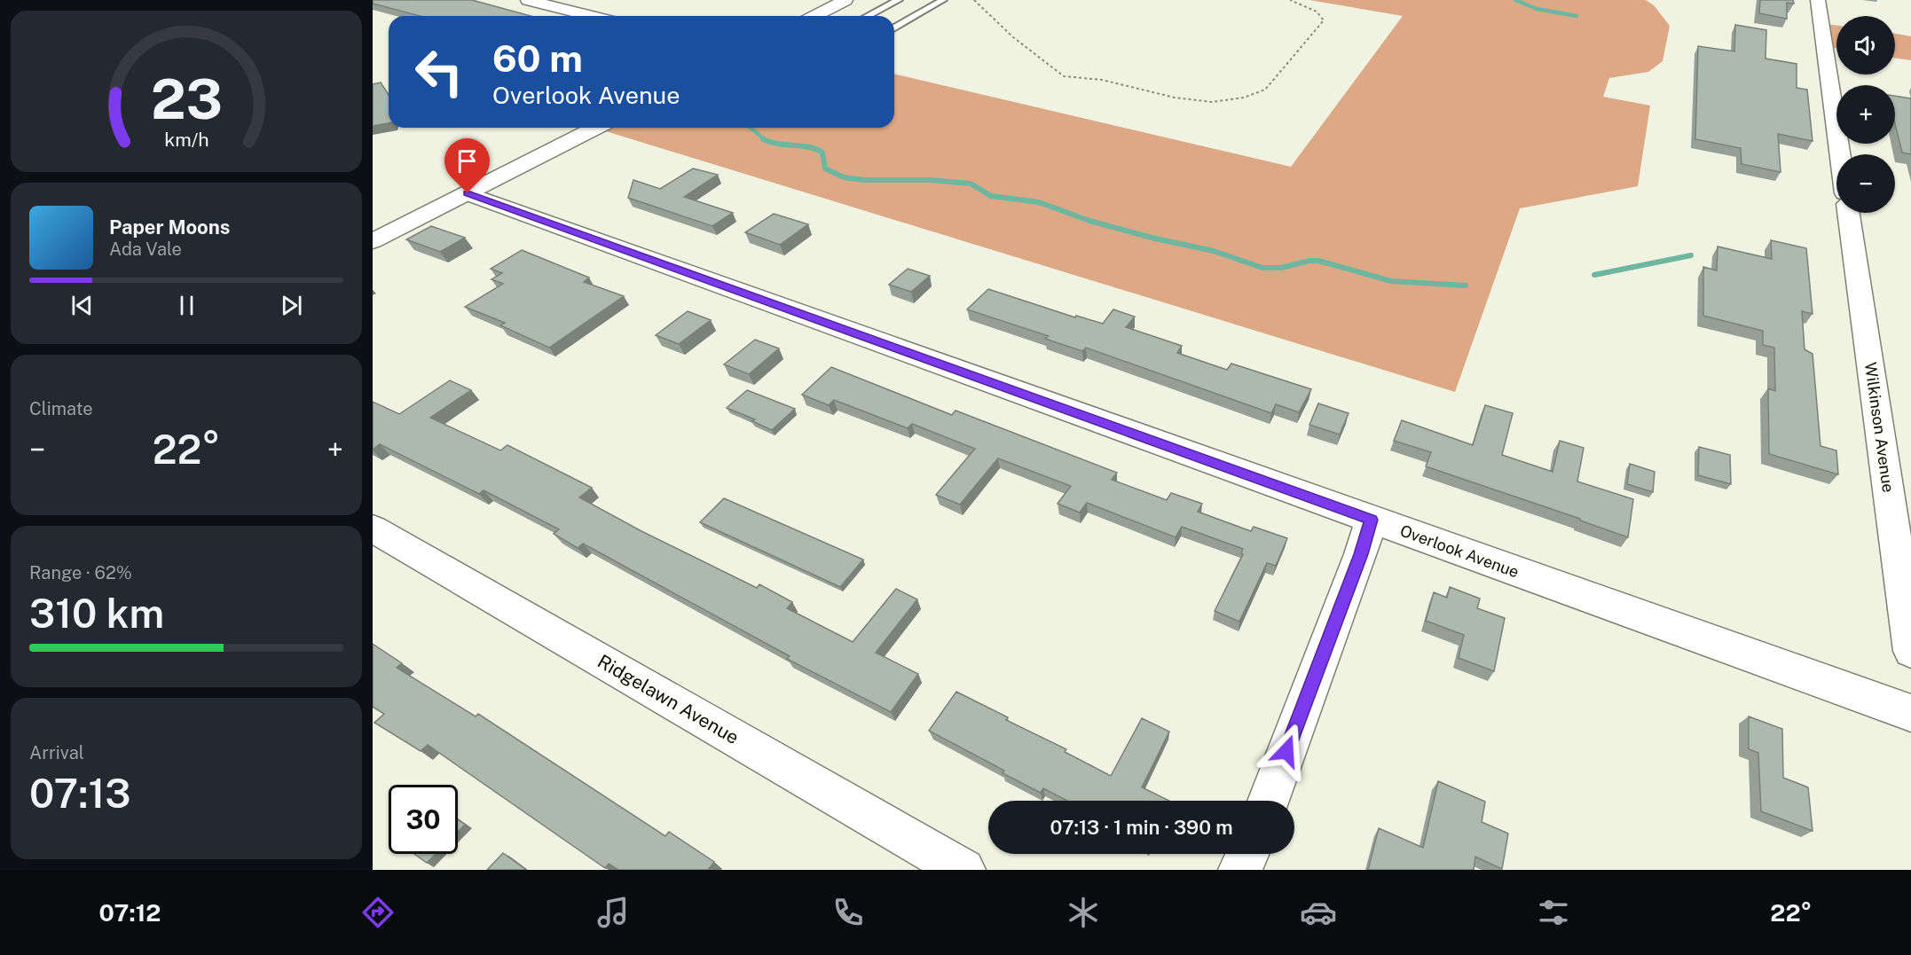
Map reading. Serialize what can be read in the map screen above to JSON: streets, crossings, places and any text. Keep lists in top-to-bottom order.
{
  "streets": {
    "street": ["Wilkinson Avenue", "Overlook Avenue", "Ridgelawn Avenue"]
  },
  "page": {
    "map_buttons": ["+", "−"],
    "turn": ["60 m", "Overlook Avenue"],
    "song": ["Paper Moons", "Ada Vale"],
    "tile": [
      "Climate",
      ["Range · 62%", "310 km"],
      ["Arrival", "07:13"]
    ],
    "heat": ["−", "22°", "+"],
    "limit": "30",
    "trip": "07:13 · 1 min · 390 m",
    "tabs": ["07:12", "22°"],
    "gauge": ["23", "km/h"]
  }
}
